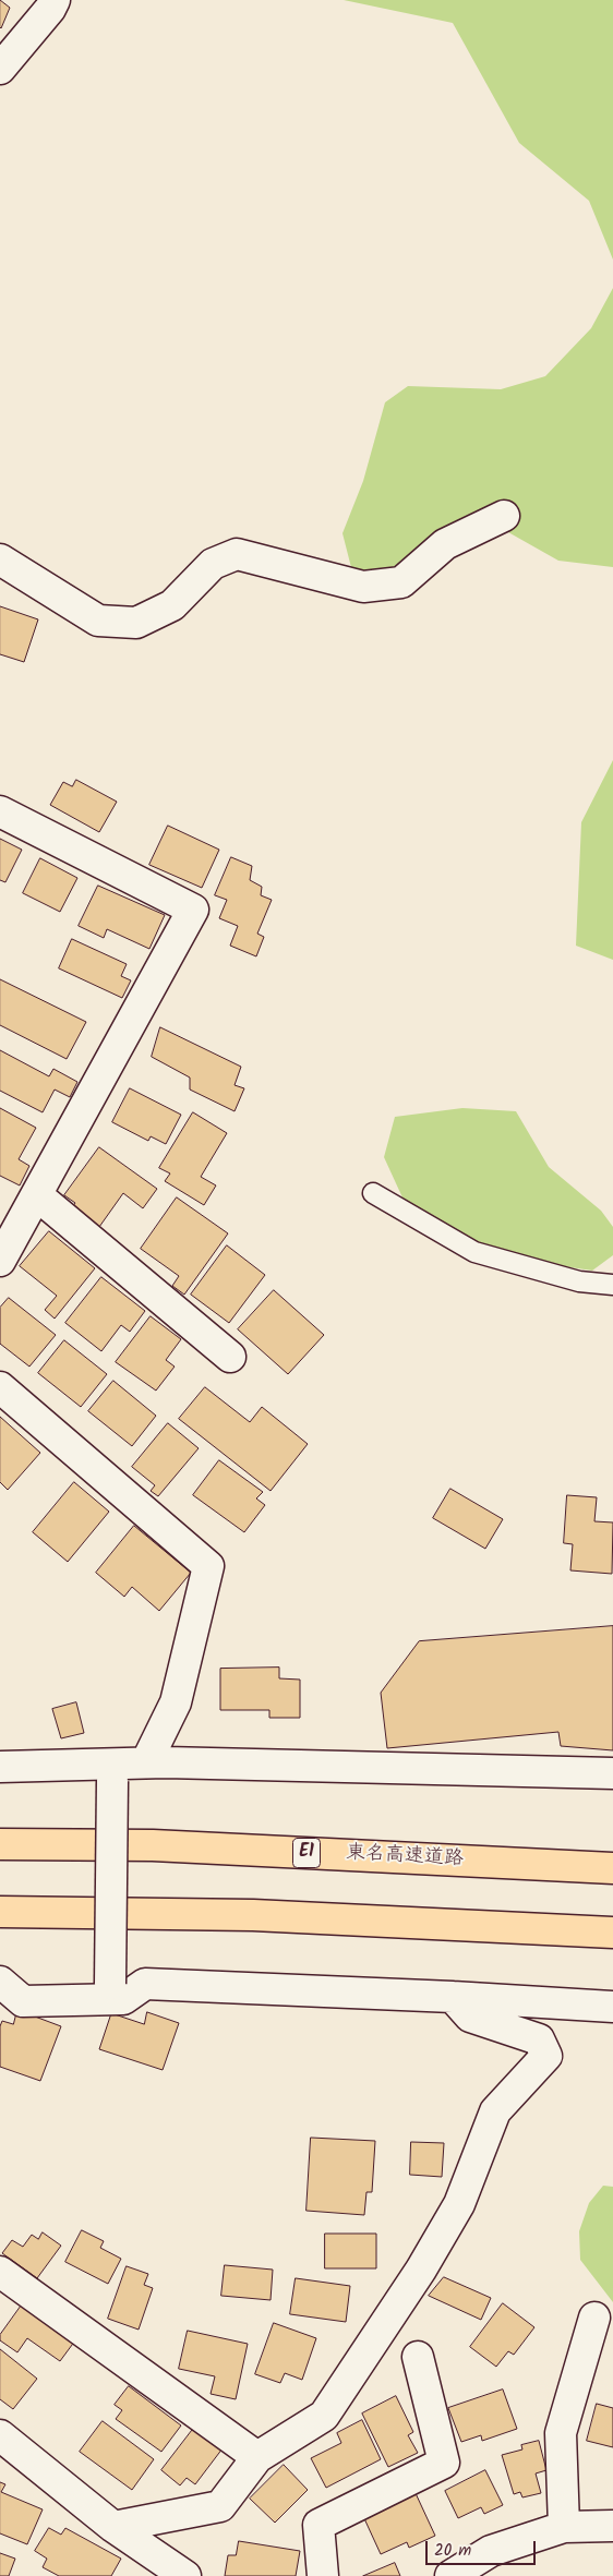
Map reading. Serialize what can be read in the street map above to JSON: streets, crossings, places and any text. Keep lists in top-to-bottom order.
{
  "streets": {
    "highway": ["E1", "東名高速道路"]
  },
  "scale_bar": "20 m"
}
